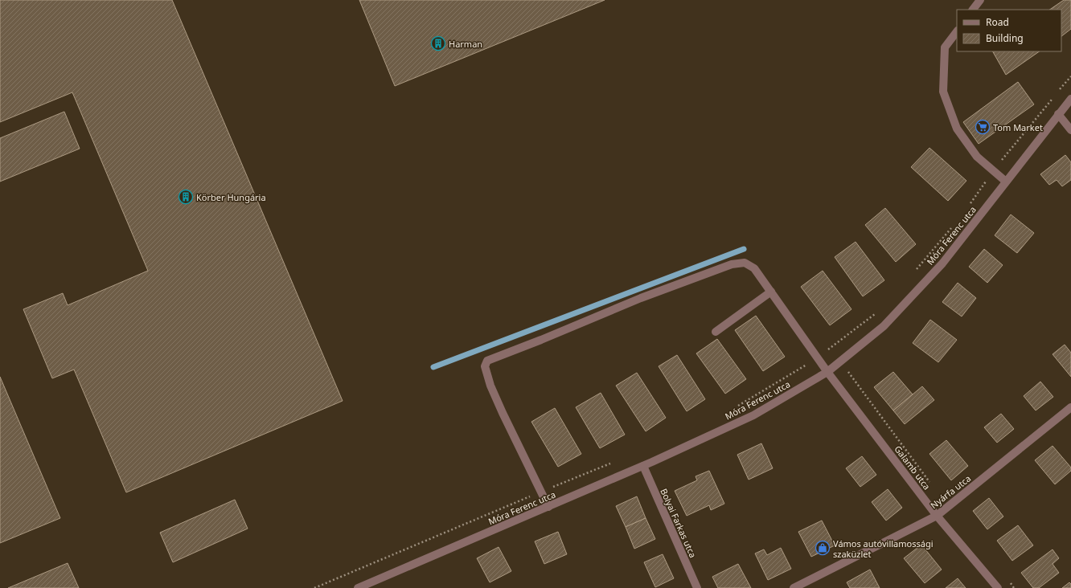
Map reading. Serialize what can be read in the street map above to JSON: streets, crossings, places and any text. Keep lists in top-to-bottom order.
{
  "streets": {
    "street": [
      "Móra Ferenc utca",
      "Galamb utca",
      "Nyárfa utca",
      "Bolyai Farkas utca"
    ]
  },
  "crossings": [
    ["Móra Ferenc utca", "Galamb utca"],
    ["Móra Ferenc utca", "Bolyai Farkas utca"],
    ["Galamb utca", "Nyárfa utca"]
  ],
  "places": {
    "building": ["Harman", "Körber Hungária"],
    "supermarket": ["Tom Market"],
    "shop": ["Vámos autóvillamossági szaküzlet"]
  },
  "legend": ["Road", "Building"]
}
